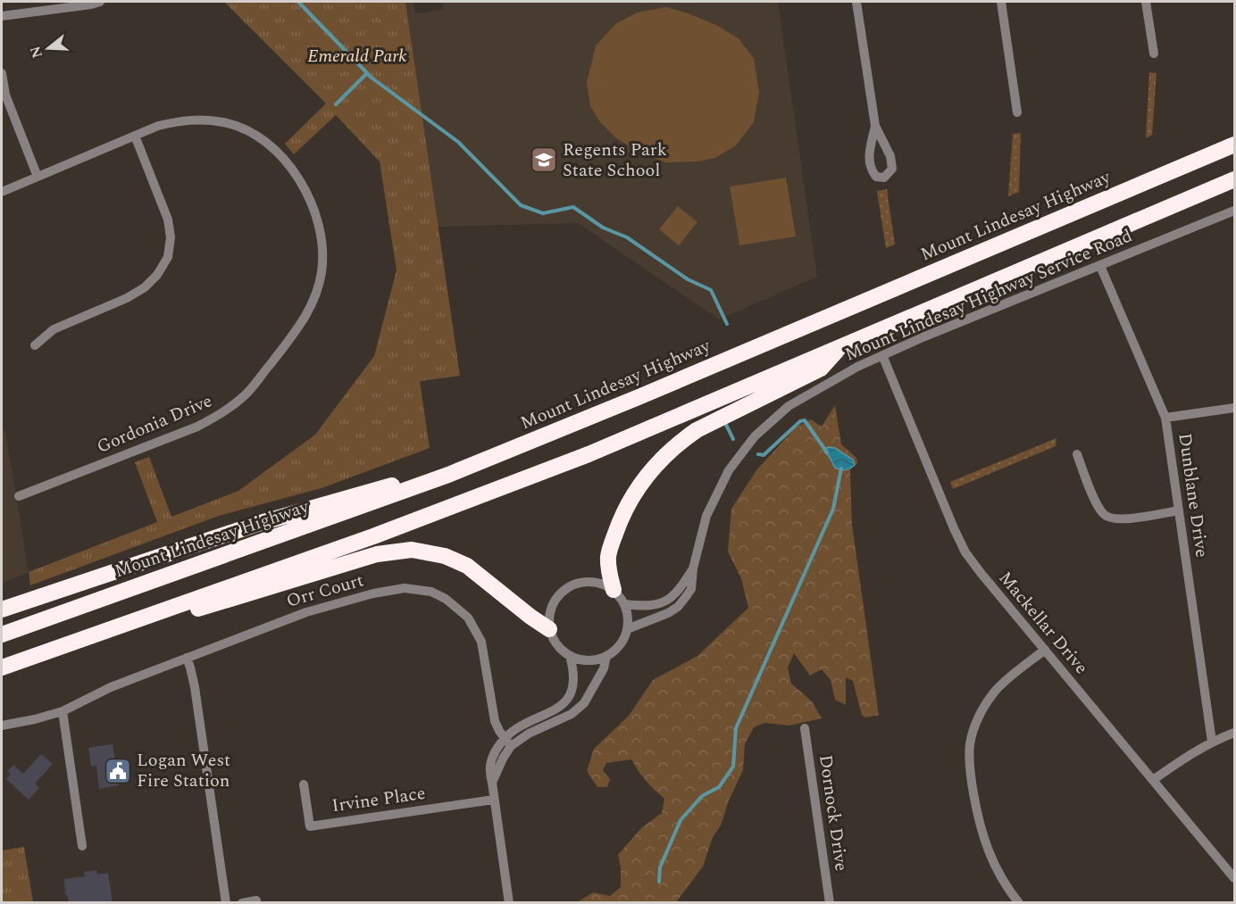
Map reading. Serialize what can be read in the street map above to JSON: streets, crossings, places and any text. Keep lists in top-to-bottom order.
{
  "streets": {
    "highway": ["Mount Lindesay Highway"],
    "street": [
      "Mount Lindesay Highway Service Road",
      "Gordonia Drive",
      "Dunblane Drive",
      "Orr Court",
      "Mackellar Drive",
      "Irvine Place",
      "Dornock Drive"
    ]
  },
  "crossings": [
    ["Mount Lindesay Highway Service Road", "Dunblane Drive"],
    ["Mount Lindesay Highway Service Road", "Mackellar Drive"]
  ],
  "parks": ["Emerald Park"],
  "places": {
    "school or university": ["Regents Park State School"],
    "public building": ["Logan West Fire Station"]
  },
  "north": "left"
}
